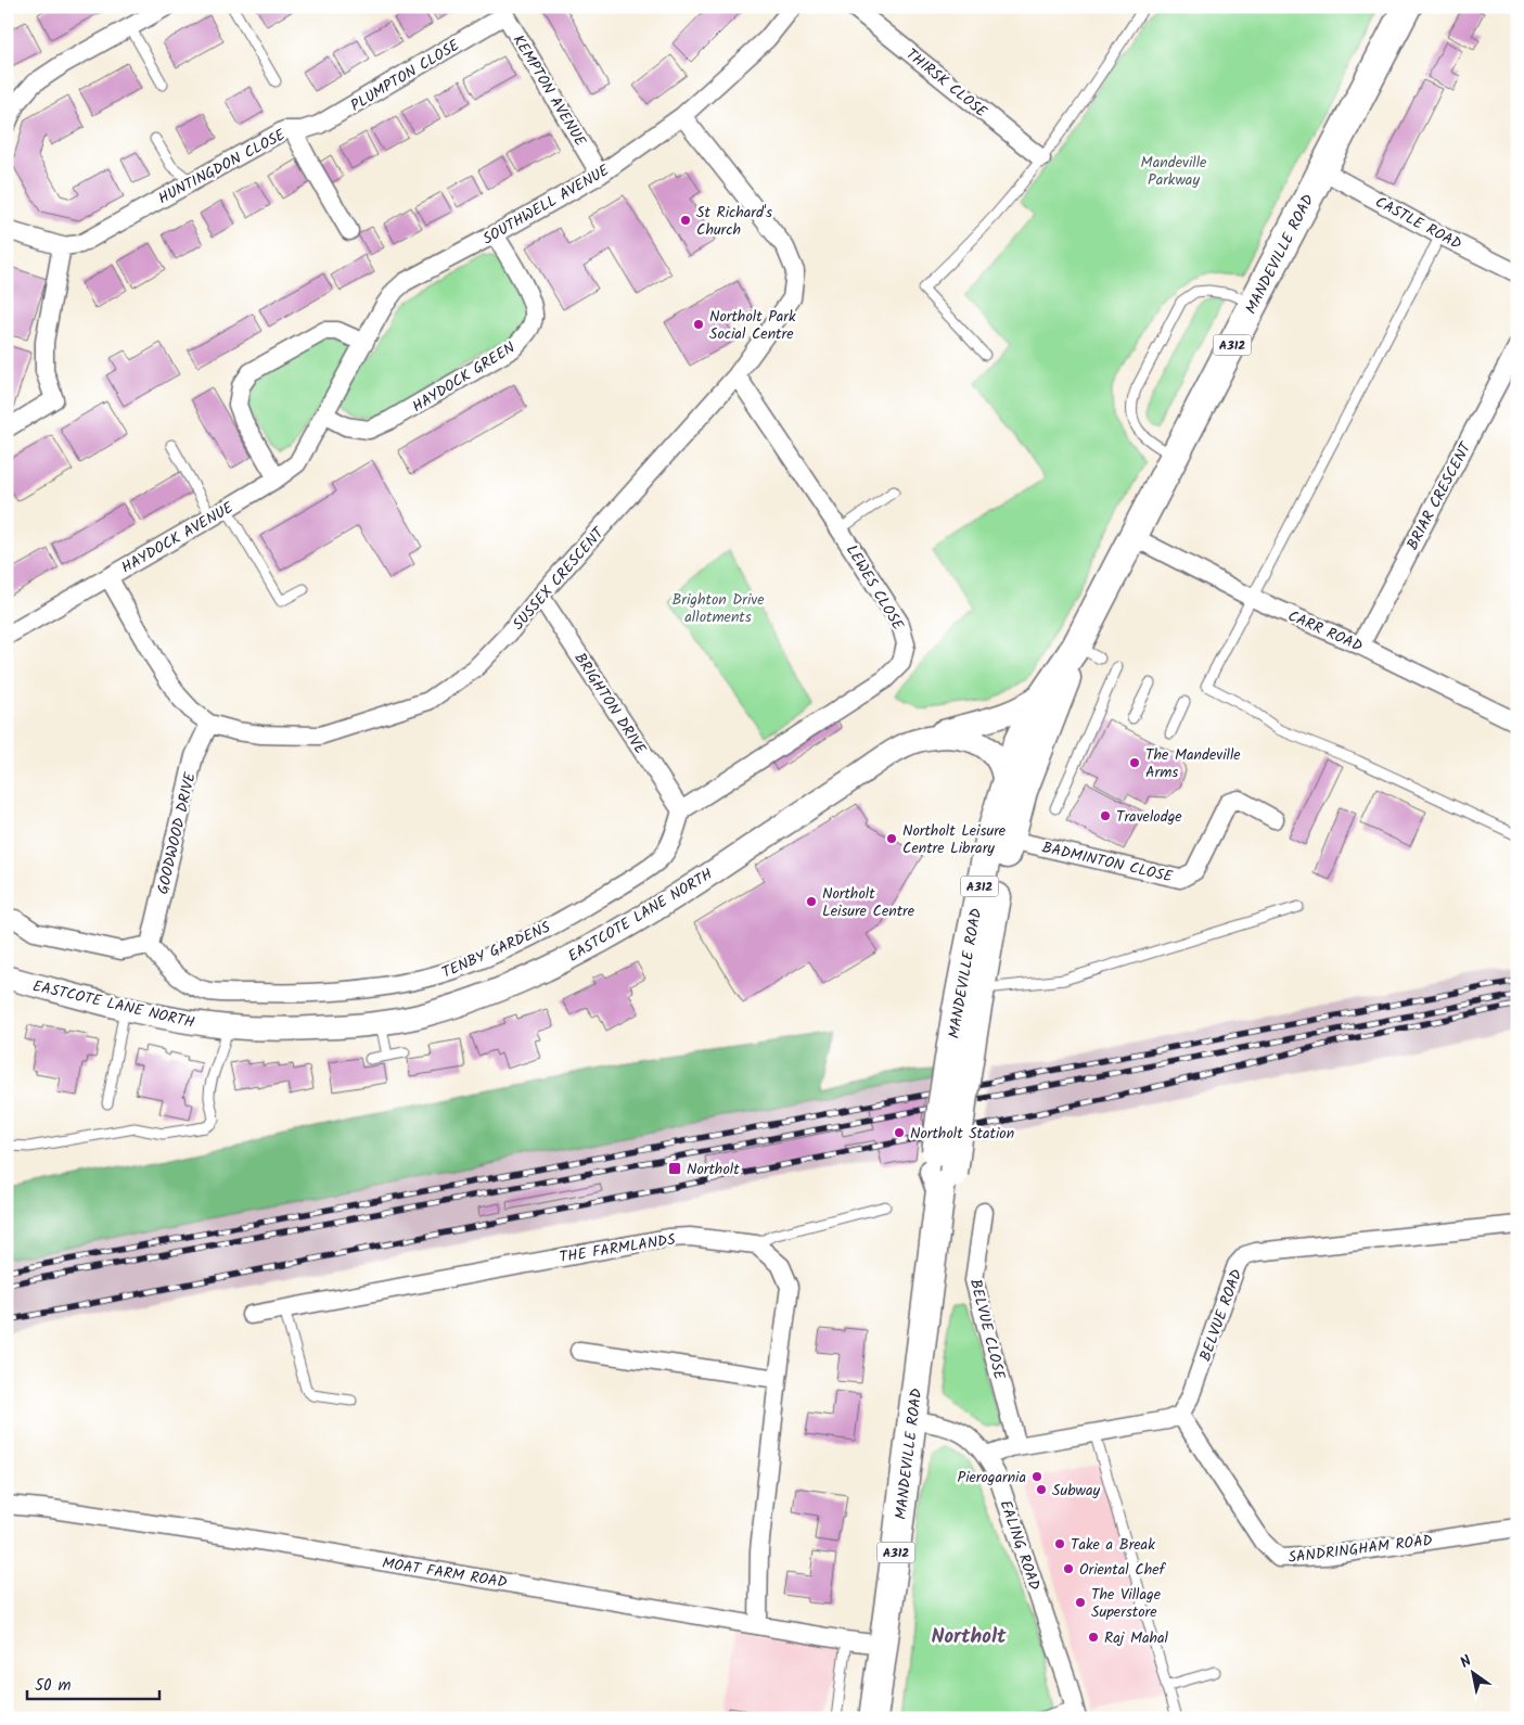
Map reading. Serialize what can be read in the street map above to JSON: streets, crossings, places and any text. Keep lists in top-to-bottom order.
{
  "streets": {
    "main road": ["MANDEVILLE ROAD", "A312"],
    "street": [
      "PLUMPTON CLOSE",
      "THIRSK CLOSE",
      "KEMPTON AVENUE",
      "HUNTINGDON CLOSE",
      "SOUTHWELL AVENUE",
      "CASTLE ROAD",
      "HAYDOCK GREEN",
      "BRIAR CRESCENT",
      "HAYDOCK AVENUE",
      "SUSSEX CRESCENT",
      "LEWES CLOSE",
      "CARR ROAD",
      "BRIGHTON DRIVE",
      "GOODWOOD DRIVE",
      "BADMINTON CLOSE",
      "EASTCOTE LANE NORTH",
      "TENBY GARDENS",
      "THE FARMLANDS",
      "BELVUE ROAD",
      "BELVUE CLOSE",
      "EALING ROAD",
      "SANDRINGHAM ROAD",
      "MOAT FARM ROAD"
    ]
  },
  "crossings": [
    ["PLUMPTON CLOSE", "KEMPTON AVENUE"],
    ["PLUMPTON CLOSE", "HUNTINGDON CLOSE"],
    ["KEMPTON AVENUE", "SOUTHWELL AVENUE"],
    ["SOUTHWELL AVENUE", "HAYDOCK GREEN"],
    ["SOUTHWELL AVENUE", "HAYDOCK AVENUE"],
    ["SOUTHWELL AVENUE", "SUSSEX CRESCENT"],
    ["CASTLE ROAD", "MANDEVILLE ROAD"],
    ["MANDEVILLE ROAD", "CARR ROAD"],
    ["MANDEVILLE ROAD", "BADMINTON CLOSE"],
    ["MANDEVILLE ROAD", "EASTCOTE LANE NORTH"],
    ["MANDEVILLE ROAD", "EALING ROAD"],
    ["MANDEVILLE ROAD", "MOAT FARM ROAD"],
    ["HAYDOCK GREEN", "HAYDOCK AVENUE"],
    ["BRIAR CRESCENT", "CARR ROAD"],
    ["HAYDOCK AVENUE", "SUSSEX CRESCENT"],
    ["SUSSEX CRESCENT", "LEWES CLOSE"],
    ["SUSSEX CRESCENT", "BRIGHTON DRIVE"],
    ["SUSSEX CRESCENT", "GOODWOOD DRIVE"],
    ["LEWES CLOSE", "BRIGHTON DRIVE"],
    ["LEWES CLOSE", "TENBY GARDENS"],
    ["BRIGHTON DRIVE", "TENBY GARDENS"],
    ["GOODWOOD DRIVE", "TENBY GARDENS"],
    ["BELVUE ROAD", "SANDRINGHAM ROAD"]
  ],
  "districts": ["Northolt"],
  "parks": ["Mandeville Parkway", "Brighton Drive allotments"],
  "places": {
    "other": [
      "St Richard's Church",
      "Northolt Park Social Centre",
      "The Mandeville Arms",
      "Travelodge",
      "Northolt Leisure Centre Library",
      "Northolt Leisure Centre",
      "Northolt Station",
      "Pierogarnia",
      "Subway",
      "Take a Break",
      "Oriental Chef",
      "The Village Superstore",
      "Raj Mahal"
    ],
    "transit": ["Northolt"]
  },
  "scale_bar": "50 m",
  "north": "top left"
}
